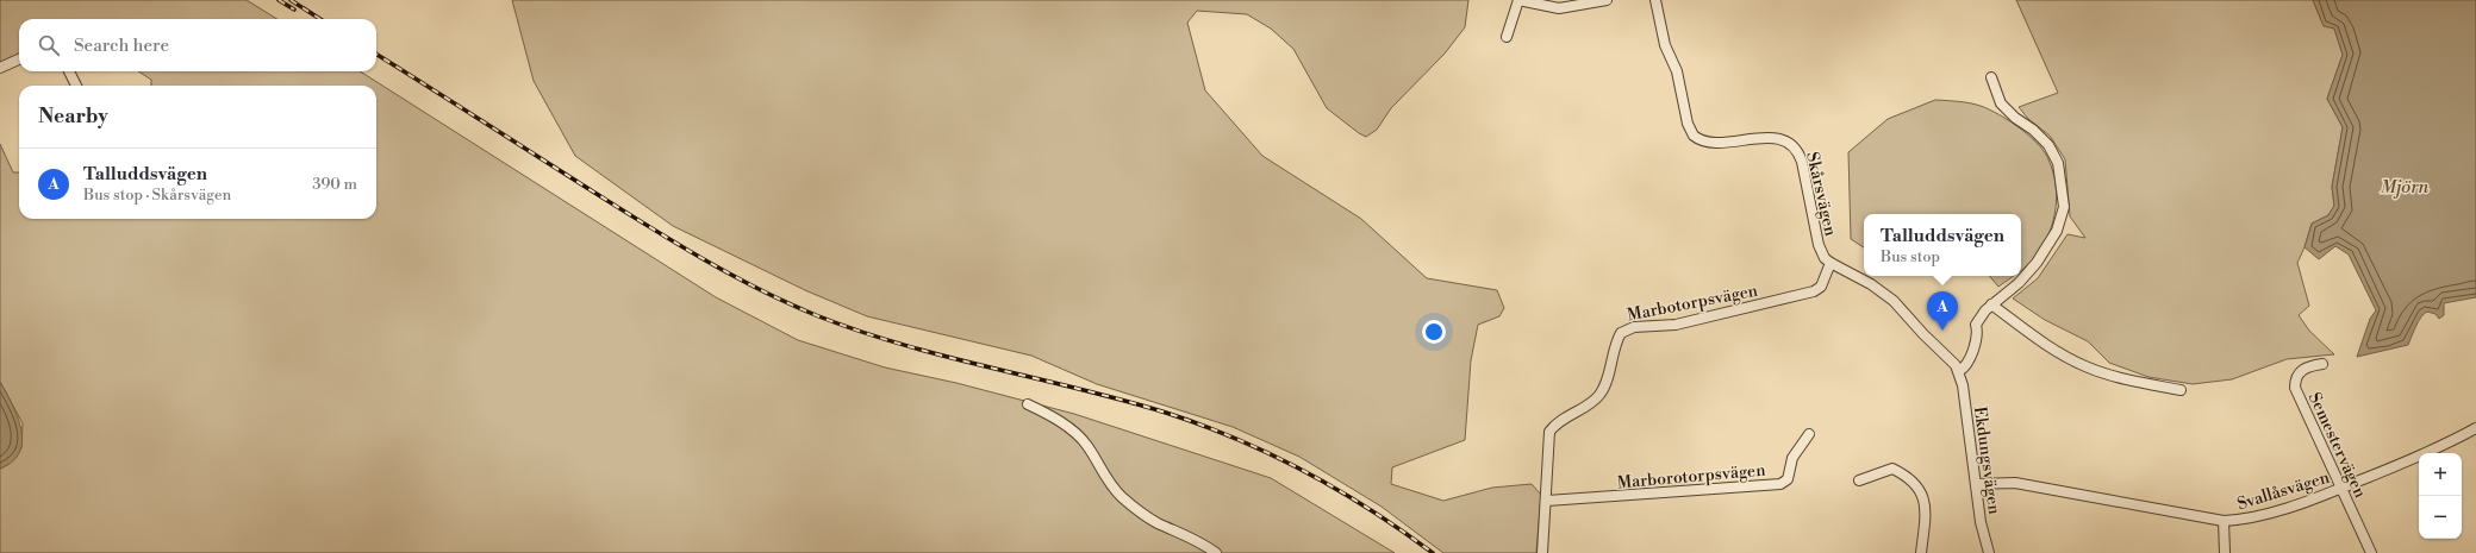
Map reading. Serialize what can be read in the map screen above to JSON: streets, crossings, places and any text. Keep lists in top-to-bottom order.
{
  "streets": {
    "street": [
      "Skårsvägen",
      "Marbotorpsvägen",
      "Semestervägen",
      "Ekdungsvägen",
      "Marborotorpsvägen",
      "Svallåsvägen"
    ]
  },
  "crossings": [
    ["Skårsvägen", "Marbotorpsvägen"],
    ["Skårsvägen", "Ekdungsvägen"],
    ["Marbotorpsvägen", "Marborotorpsvägen"],
    ["Semestervägen", "Svallåsvägen"],
    ["Ekdungsvägen", "Svallåsvägen"]
  ],
  "water": ["Mjörn"],
  "page": {
    "search": "Search here",
    "heading": "Nearby",
    "list": [
      {
        "mark": "A",
        "name": "Talluddsvägen",
        "note": "Bus stop · Skårsvägen",
        "value": "390 m"
      }
    ],
    "popup": ["Talluddsvägen", "Bus stop"],
    "pins": "A",
    "map_buttons": ["+", "−"]
  }
}
